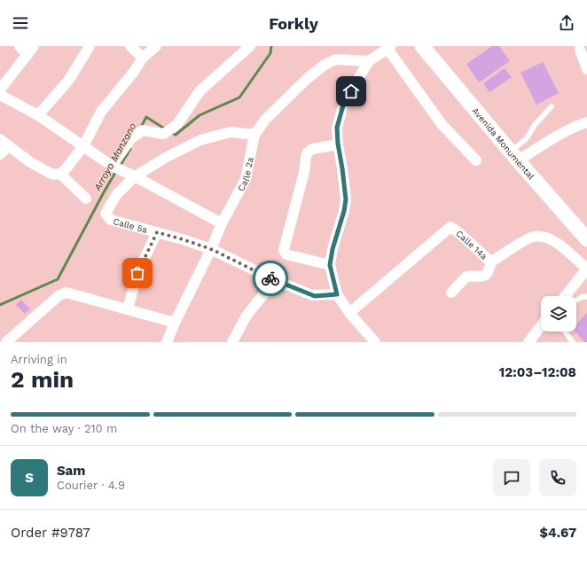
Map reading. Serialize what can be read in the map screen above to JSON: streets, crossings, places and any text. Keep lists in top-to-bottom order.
{
  "streets": {
    "main road": ["Avenida Monumental"],
    "street": ["Calle 2a", "Calle 5a", "Calle 14a"]
  },
  "crossings": [
    ["Calle 2a", "Calle 5a"]
  ],
  "water": ["Arroyo Manzano"],
  "page": {
    "header": "Forkly",
    "heading": ["2 min", "Arriving in", "12:03–12:08"],
    "panel": [
      "Sam",
      "Courier · 4.9",
      "Order #9787",
      "$4.67"
    ],
    "bar": "On the way · 210 m",
    "round": "S"
  }
}
